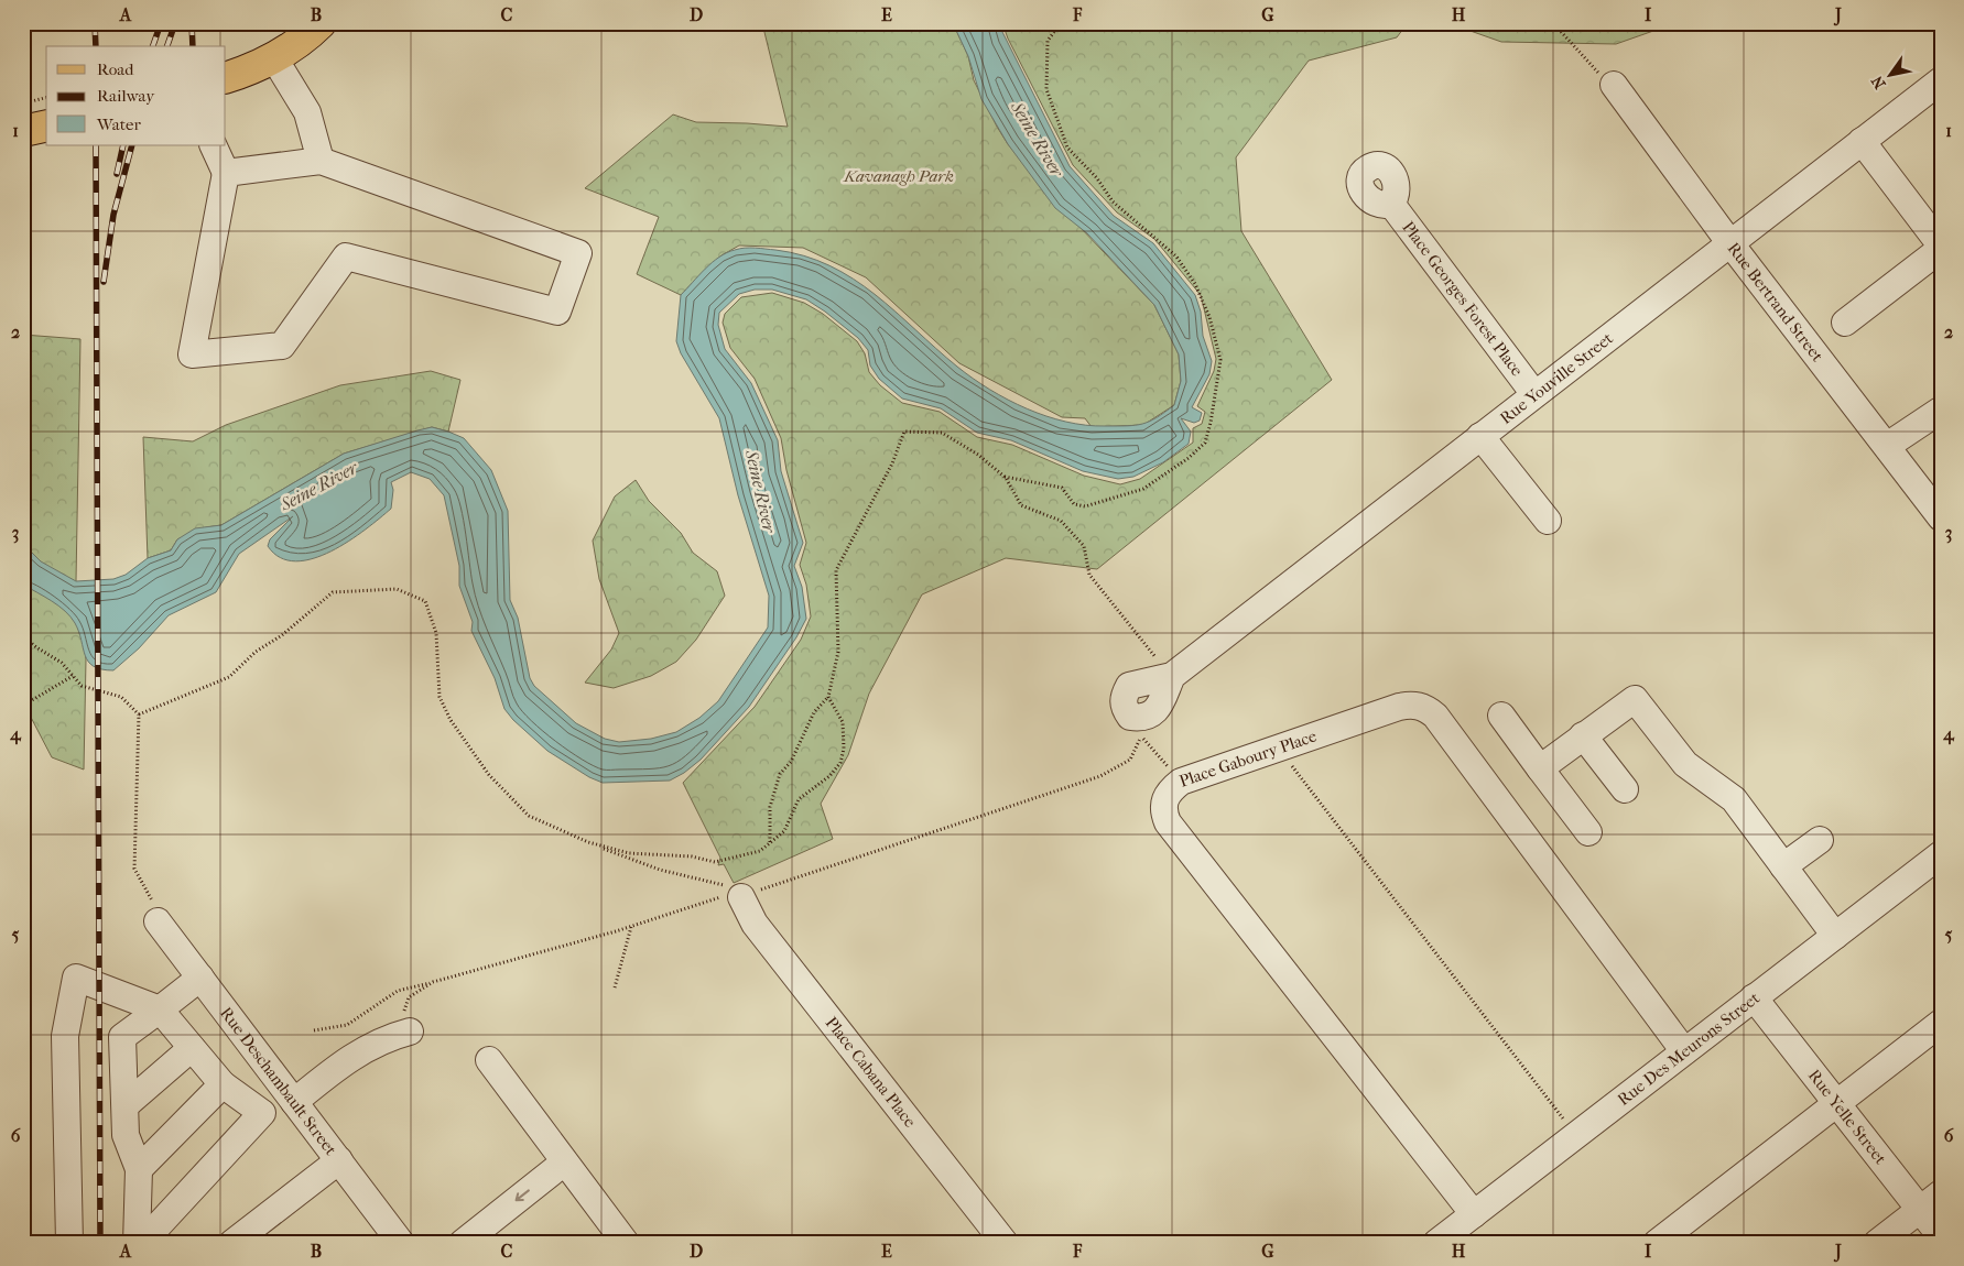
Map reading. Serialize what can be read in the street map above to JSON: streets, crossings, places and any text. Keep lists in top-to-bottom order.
{
  "streets": {
    "street": [
      "Place Georges Forest Place",
      "Rue Bertrand Street",
      "Rue Youville Street",
      "Place Gaboury Place",
      "Rue Des Meurons Street",
      "Place Cabana Place",
      "Rue Deschambault Street",
      "Rue Yelle Street"
    ]
  },
  "crossings": [
    ["Place Georges Forest Place", "Rue Youville Street"],
    ["Rue Bertrand Street", "Rue Youville Street"],
    ["Place Gaboury Place", "Rue Des Meurons Street"],
    ["Rue Des Meurons Street", "Rue Yelle Street"]
  ],
  "water": ["Seine River"],
  "parks": ["Kavanagh Park"],
  "legend": ["Road", "Railway", "Water"],
  "north": "bottom left",
  "grid": {
    "columns": [
      "A",
      "B",
      "C",
      "D",
      "E",
      "F",
      "G",
      "H",
      "I",
      "J"
    ],
    "rows": [
      "1",
      "2",
      "3",
      "4",
      "5",
      "6"
    ]
  }
}
